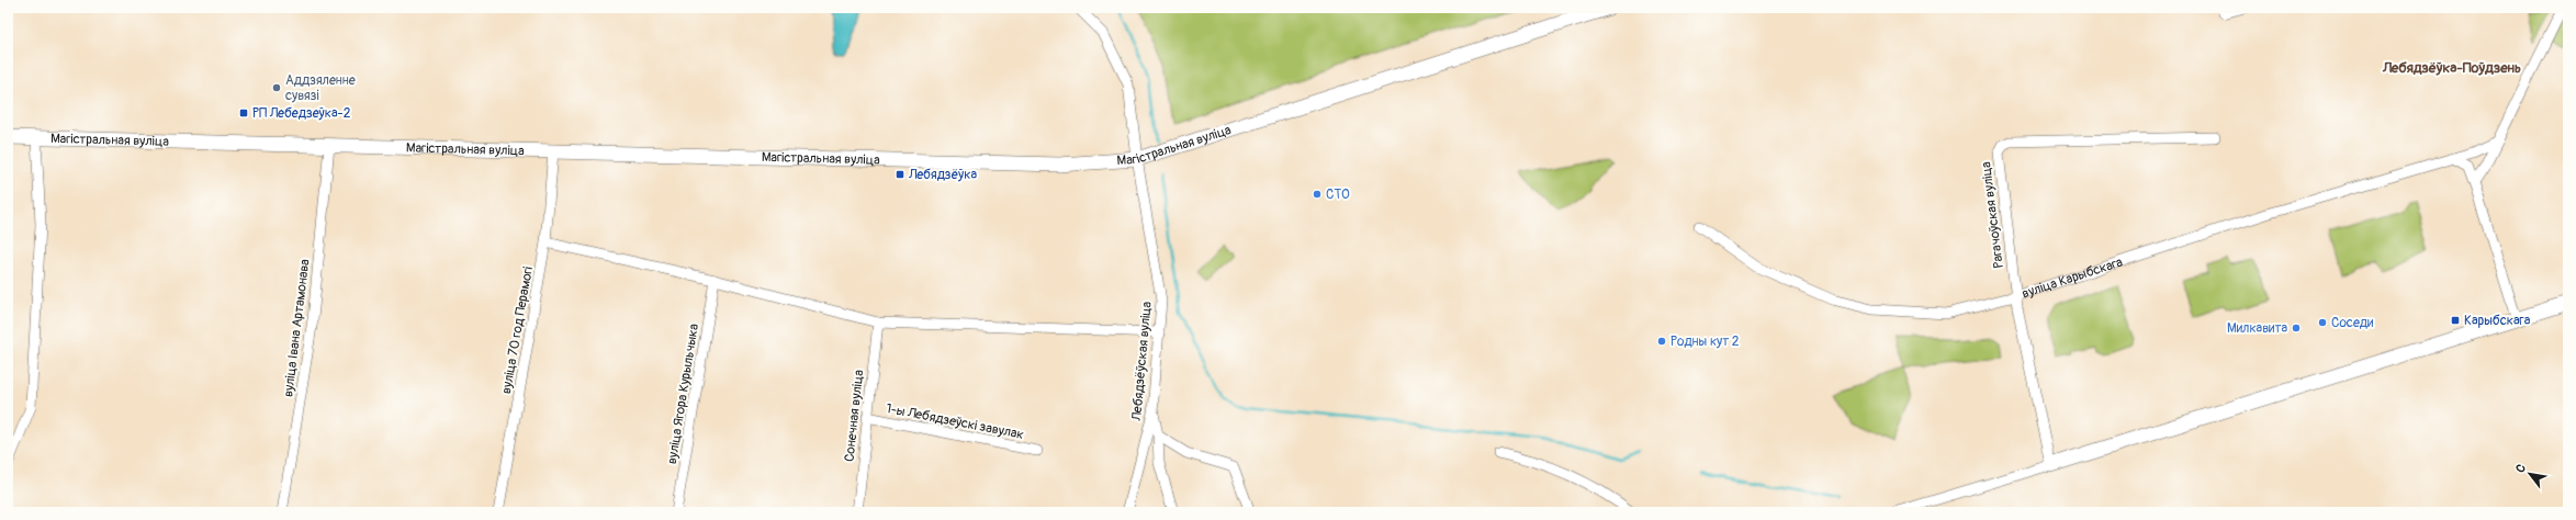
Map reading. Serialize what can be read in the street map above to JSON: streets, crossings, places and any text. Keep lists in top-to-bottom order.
{
  "streets": {
    "main road": ["Магістральная вуліца"],
    "street": [
      "Рагачоўская вуліца",
      "вуліца Карыбскага",
      "вуліца Івана Артамонава",
      "вуліца 70 год Перамогі",
      "Лебядзёўская вуліца",
      "вуліца Ягора Курыльчыка",
      "Сонечная вуліца",
      "1-ы Лебядзеўскі завулак"
    ]
  },
  "crossings": [
    ["Магістральная вуліца", "вуліца Івана Артамонава"],
    ["Магістральная вуліца", "вуліца 70 год Перамогі"],
    ["Магістральная вуліца", "Лебядзёўская вуліца"],
    ["Рагачоўская вуліца", "вуліца Карыбскага"],
    ["Сонечная вуліца", "1-ы Лебядзеўскі завулак"]
  ],
  "districts": ["Лебядзёўка-Поўдзень"],
  "places": {
    "other": [
      "Аддзяленне сувязі",
      "СТО",
      "Соседи",
      "Милкавита",
      "Родны кут 2"
    ],
    "transit": ["РП Лебедзеўка-2", "Лебядзёўка", "Карыбскага"]
  },
  "north": "top left"
}
